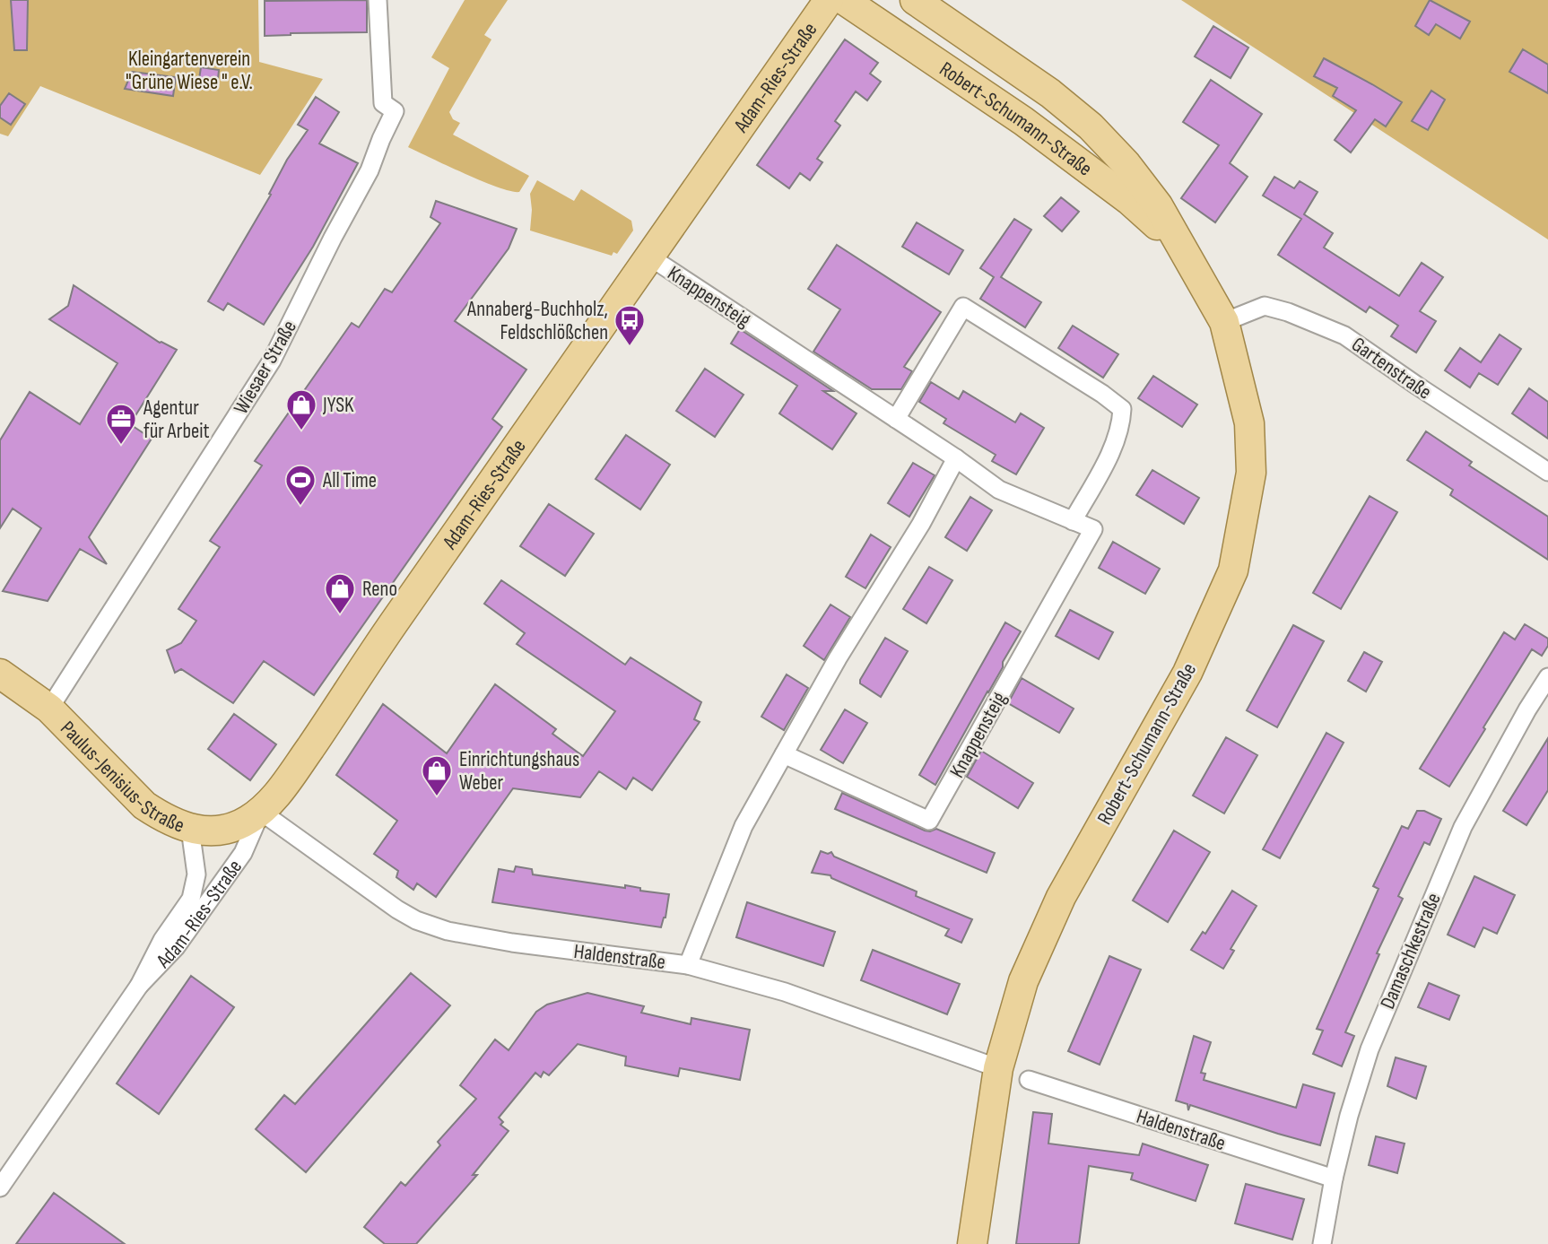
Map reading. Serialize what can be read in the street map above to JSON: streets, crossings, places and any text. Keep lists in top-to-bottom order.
{
  "streets": {
    "main road": ["Adam-Ries-Straße", "Robert-Schumann-Straße", "Paulus-Jenisius-Straße"],
    "street": [
      "Knappensteig",
      "Wiesaer Straße",
      "Gartenstraße",
      "Damaschkestraße",
      "Haldenstraße"
    ]
  },
  "crossings": [
    ["Adam-Ries-Straße", "Knappensteig"],
    ["Adam-Ries-Straße", "Paulus-Jenisius-Straße"],
    ["Adam-Ries-Straße", "Haldenstraße"],
    ["Robert-Schumann-Straße", "Gartenstraße"],
    ["Robert-Schumann-Straße", "Haldenstraße"],
    ["Wiesaer Straße", "Paulus-Jenisius-Straße"],
    ["Paulus-Jenisius-Straße", "Haldenstraße"],
    ["Damaschkestraße", "Haldenstraße"]
  ],
  "parks": ["Kleingartenverein \"Grüne Wiese \" e.V."],
  "places": {
    "bus stop": ["Annaberg-Buchholz, Feldschlößchen"],
    "shop": ["JYSK", "Reno", "Einrichtungshaus Weber"],
    "office": ["Agentur für Arbeit"],
    "sports": ["All Time"]
  }
}
